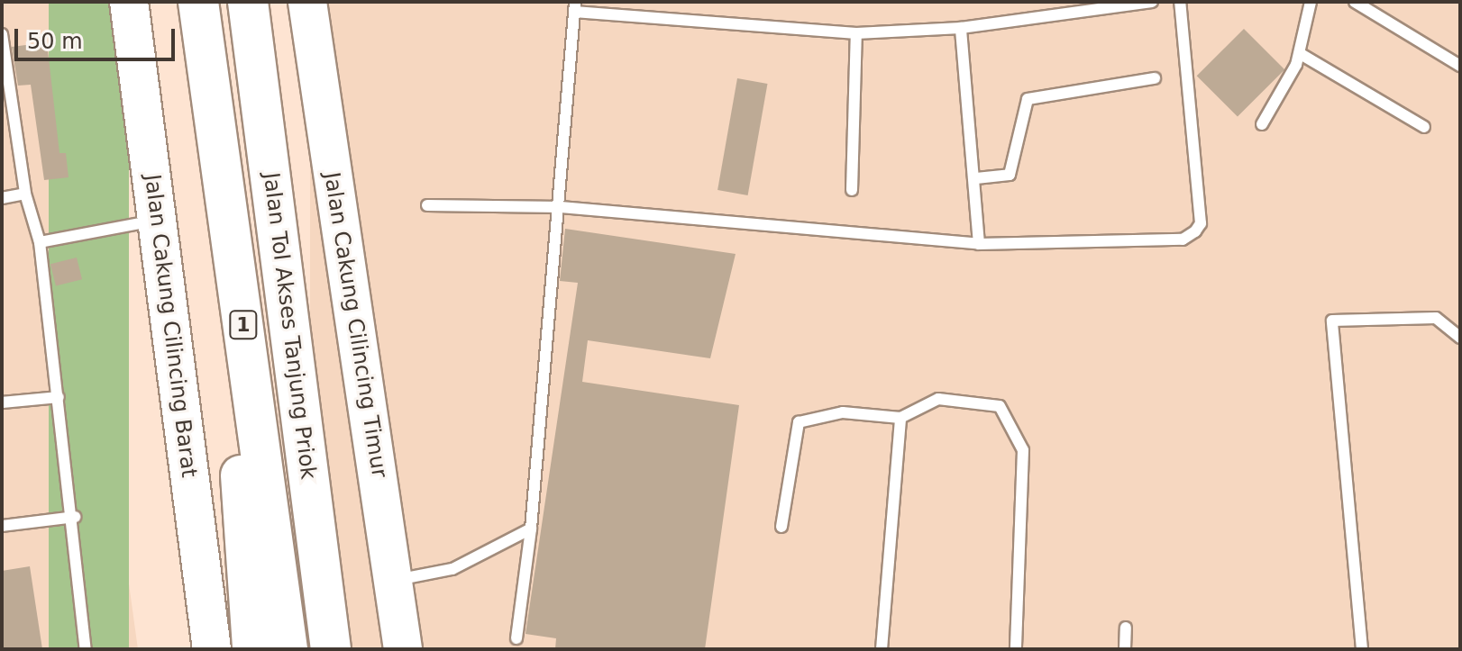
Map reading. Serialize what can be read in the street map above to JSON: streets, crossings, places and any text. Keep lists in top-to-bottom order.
{
  "streets": {
    "highway": [
      "1",
      "Jalan Cakung Cilincing Timur",
      "Jalan Cakung Cilincing Barat",
      "Jalan Tol Akses Tanjung Priok"
    ]
  },
  "scale_bar": "50 m"
}
